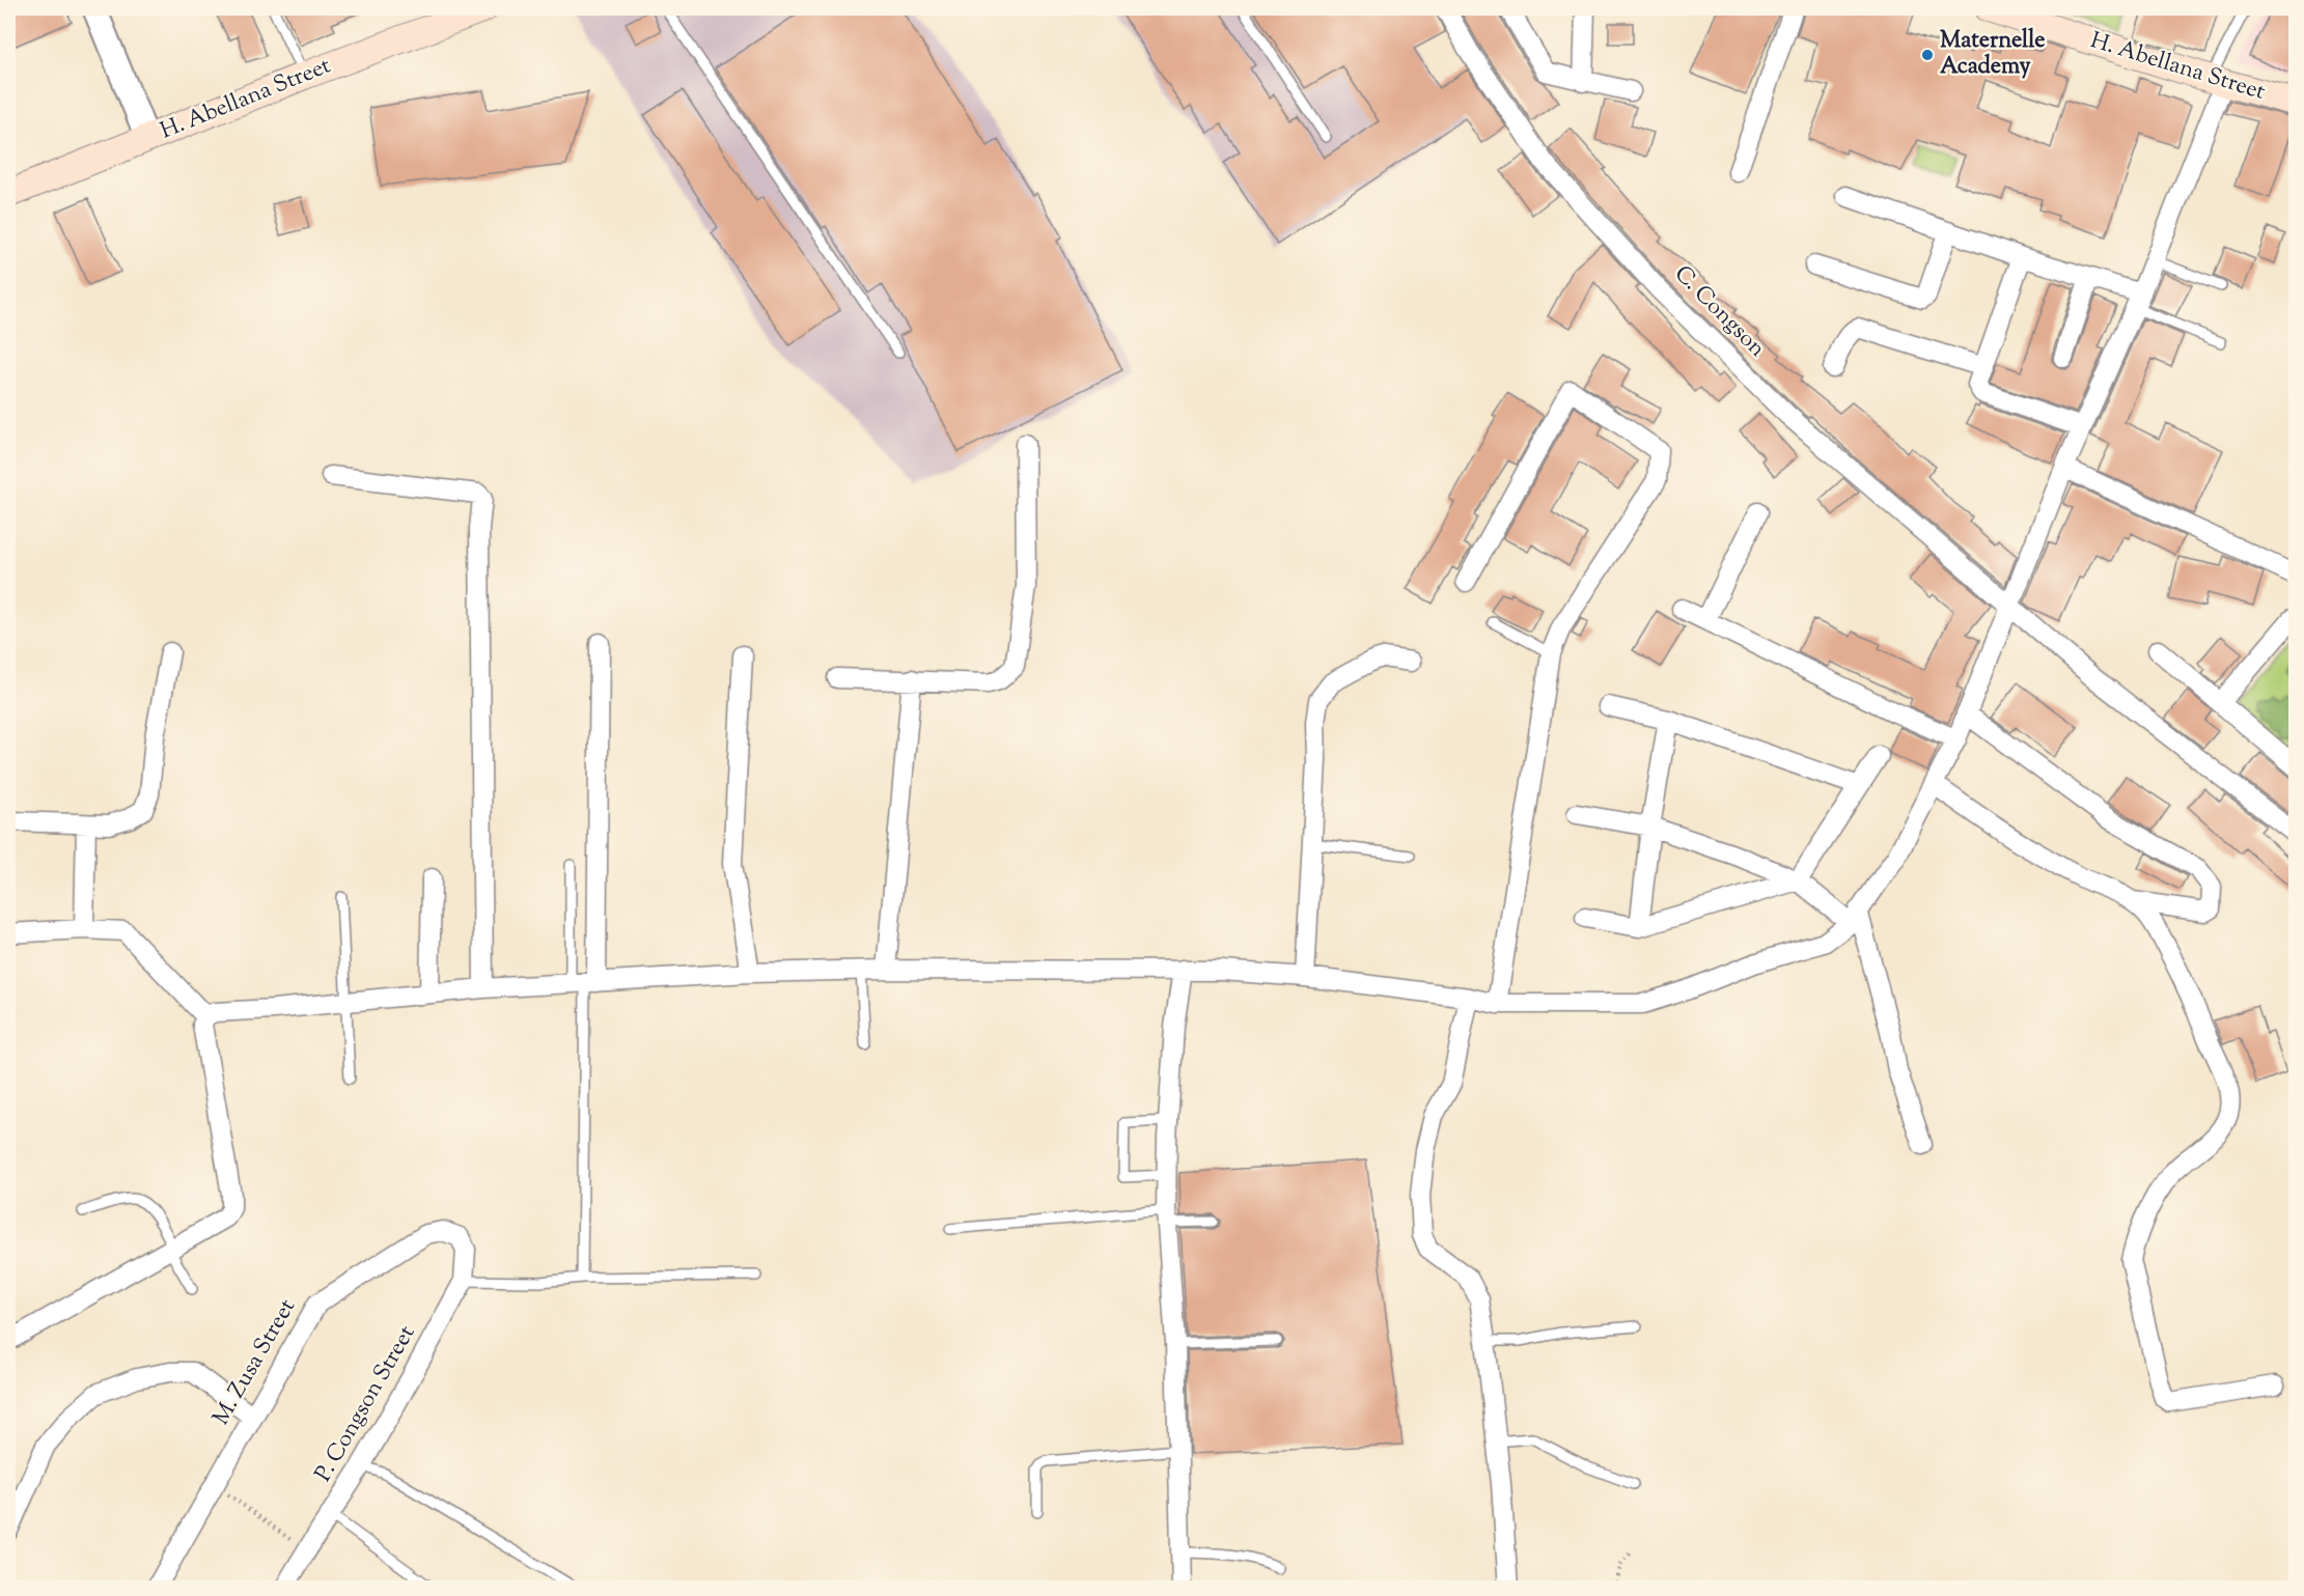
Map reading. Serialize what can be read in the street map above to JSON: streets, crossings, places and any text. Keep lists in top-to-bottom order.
{
  "streets": {
    "main road": ["H. Abellana Street"],
    "street": ["C. Congson", "M. Zusa Street", "P. Congson Street"]
  },
  "crossings": [
    ["M. Zusa Street", "P. Congson Street"]
  ],
  "places": ["Maternelle Academy"]
}
